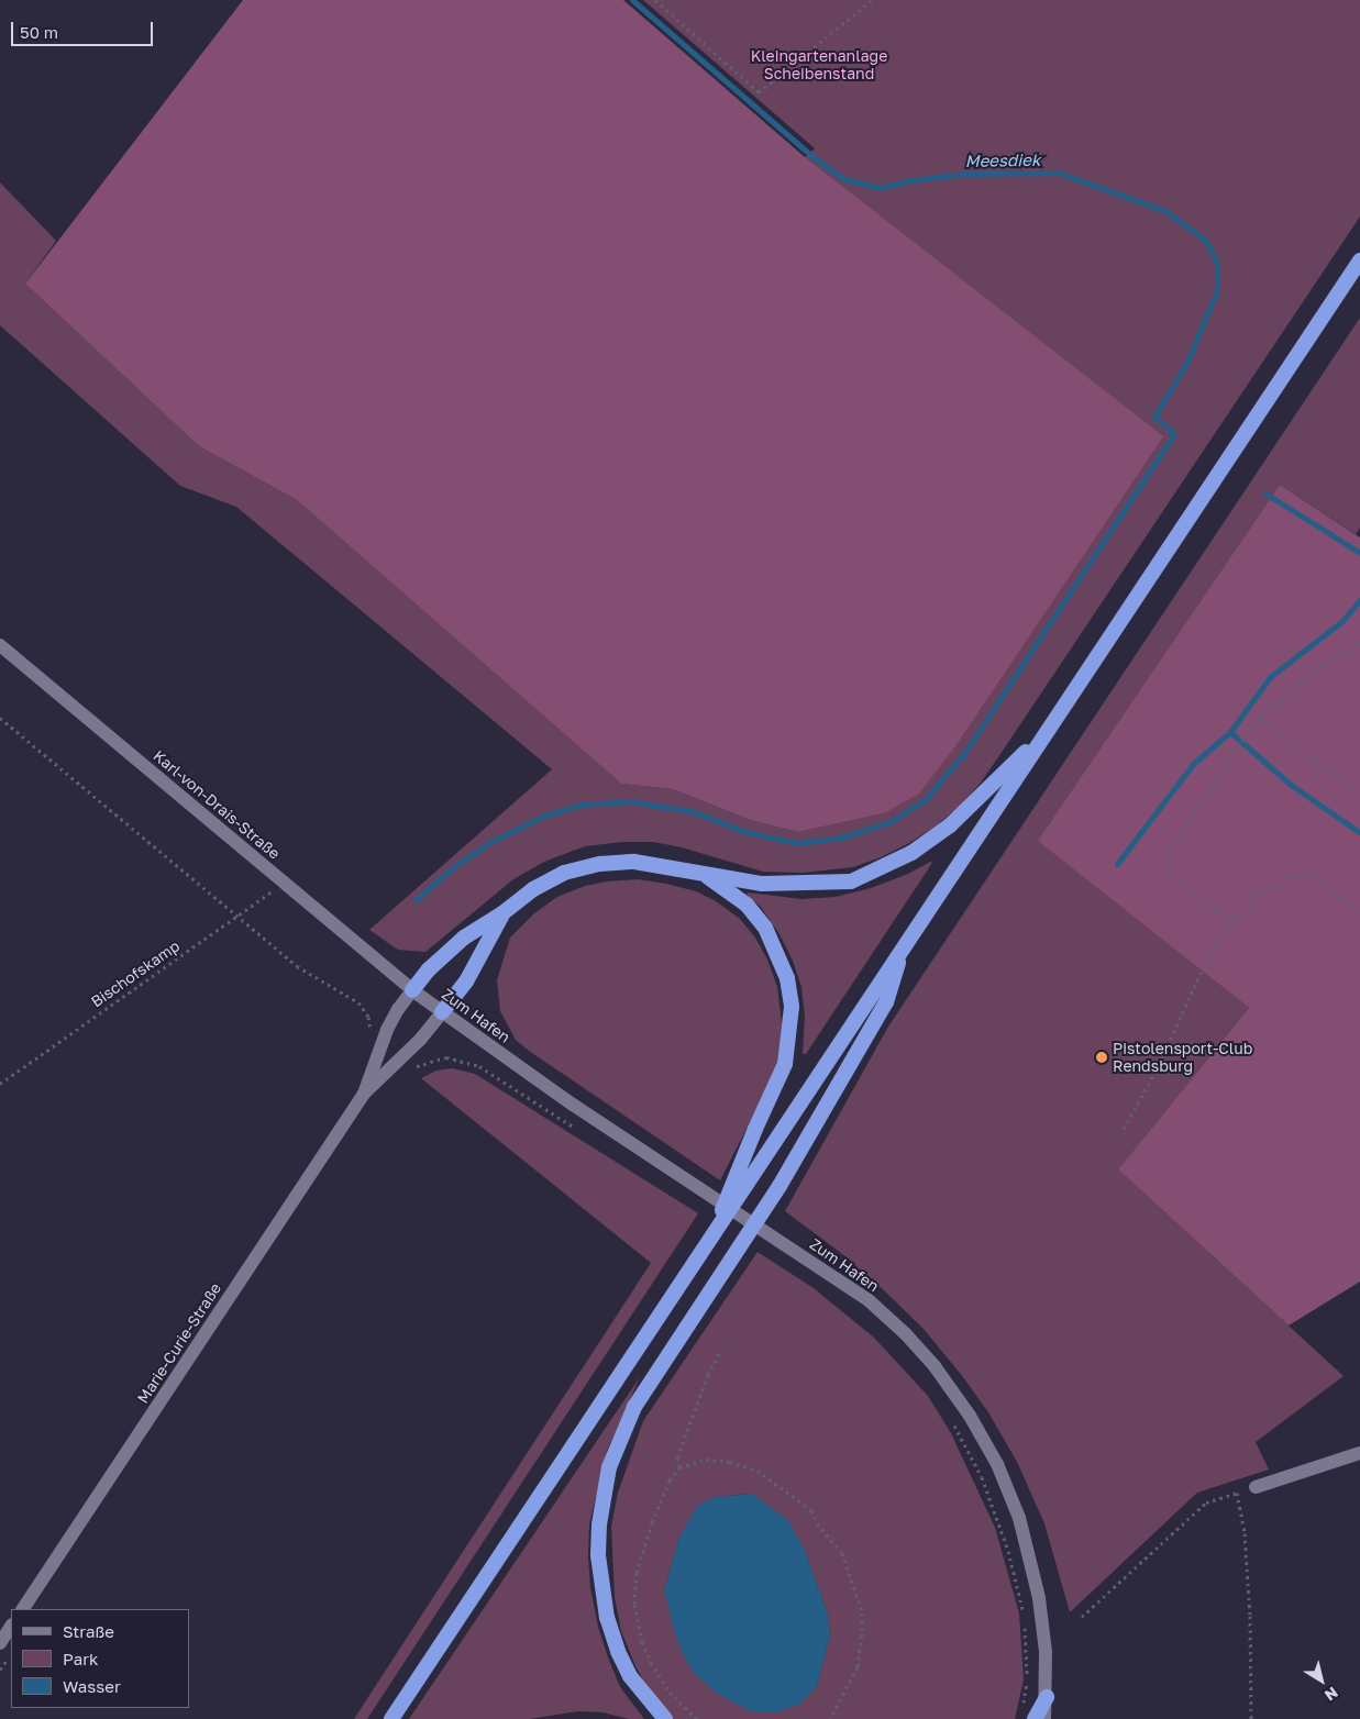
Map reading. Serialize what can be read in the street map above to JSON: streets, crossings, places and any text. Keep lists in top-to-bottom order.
{
  "streets": {
    "street": ["Karl-von-Drais-Straße", "Zum Hafen", "Marie-Curie-Straße"],
    "path": ["Bischofskamp"]
  },
  "crossings": [
    ["Karl-von-Drais-Straße", "Bischofskamp"],
    ["Karl-von-Drais-Straße", "Zum Hafen"],
    ["Karl-von-Drais-Straße", "Marie-Curie-Straße"],
    ["Zum Hafen", "Marie-Curie-Straße"]
  ],
  "water": ["Meesdiek"],
  "parks": ["Kleingartenanlage Scheibenstand"],
  "places": ["Pistolensport-Club Rendsburg"],
  "legend": ["Straße", "Park", "Wasser"],
  "scale_bar": "50 m",
  "north": "bottom right"
}
